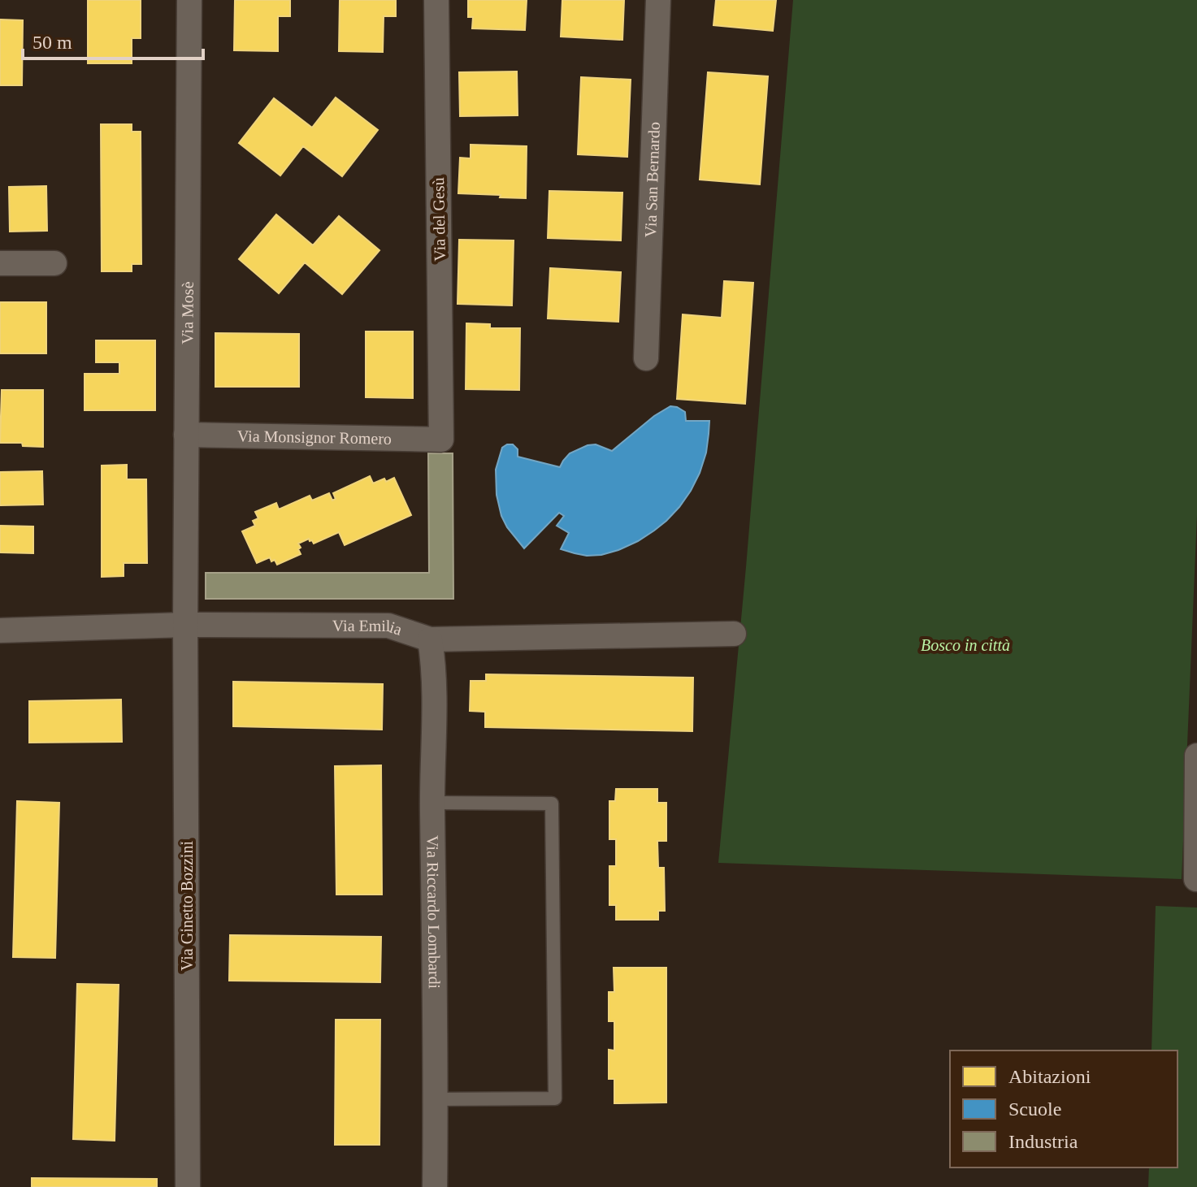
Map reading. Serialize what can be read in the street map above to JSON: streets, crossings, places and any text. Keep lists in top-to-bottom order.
{
  "streets": {
    "street": [
      "Via San Bernardo",
      "Via del Gesù",
      "Via Mosè",
      "Via Monsignor Romero",
      "Via Emilia",
      "Via Ginetto Bozzini",
      "Via Riccardo Lombardi"
    ]
  },
  "crossings": [
    ["Via del Gesù", "Via Monsignor Romero"],
    ["Via Mosè", "Via Monsignor Romero"],
    ["Via Mosè", "Via Emilia"],
    ["Via Mosè", "Via Ginetto Bozzini"],
    ["Via Emilia", "Via Ginetto Bozzini"],
    ["Via Emilia", "Via Riccardo Lombardi"]
  ],
  "parks": ["Bosco in città"],
  "legend": ["Abitazioni", "Scuole", "Industria"],
  "scale_bar": "50 m"
}
